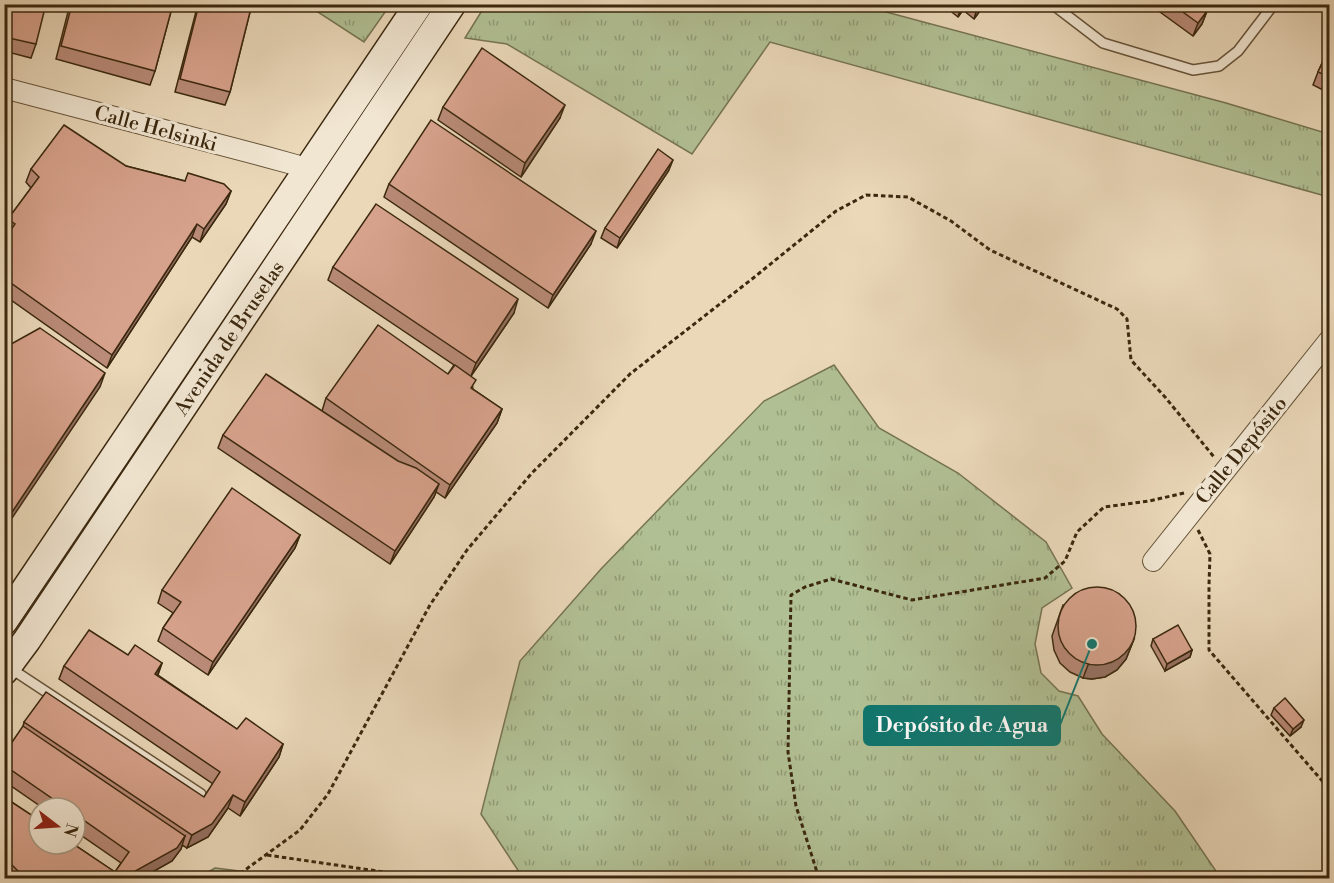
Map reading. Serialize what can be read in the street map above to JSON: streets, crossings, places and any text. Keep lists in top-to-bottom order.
{
  "streets": {
    "main road": ["Avenida de Bruselas"],
    "street": ["Calle Helsinki", "Calle Depósito"]
  },
  "crossings": [
    ["Calle Helsinki", "Avenida de Bruselas"]
  ],
  "places": ["Depósito de Agua"],
  "north": "right"
}
